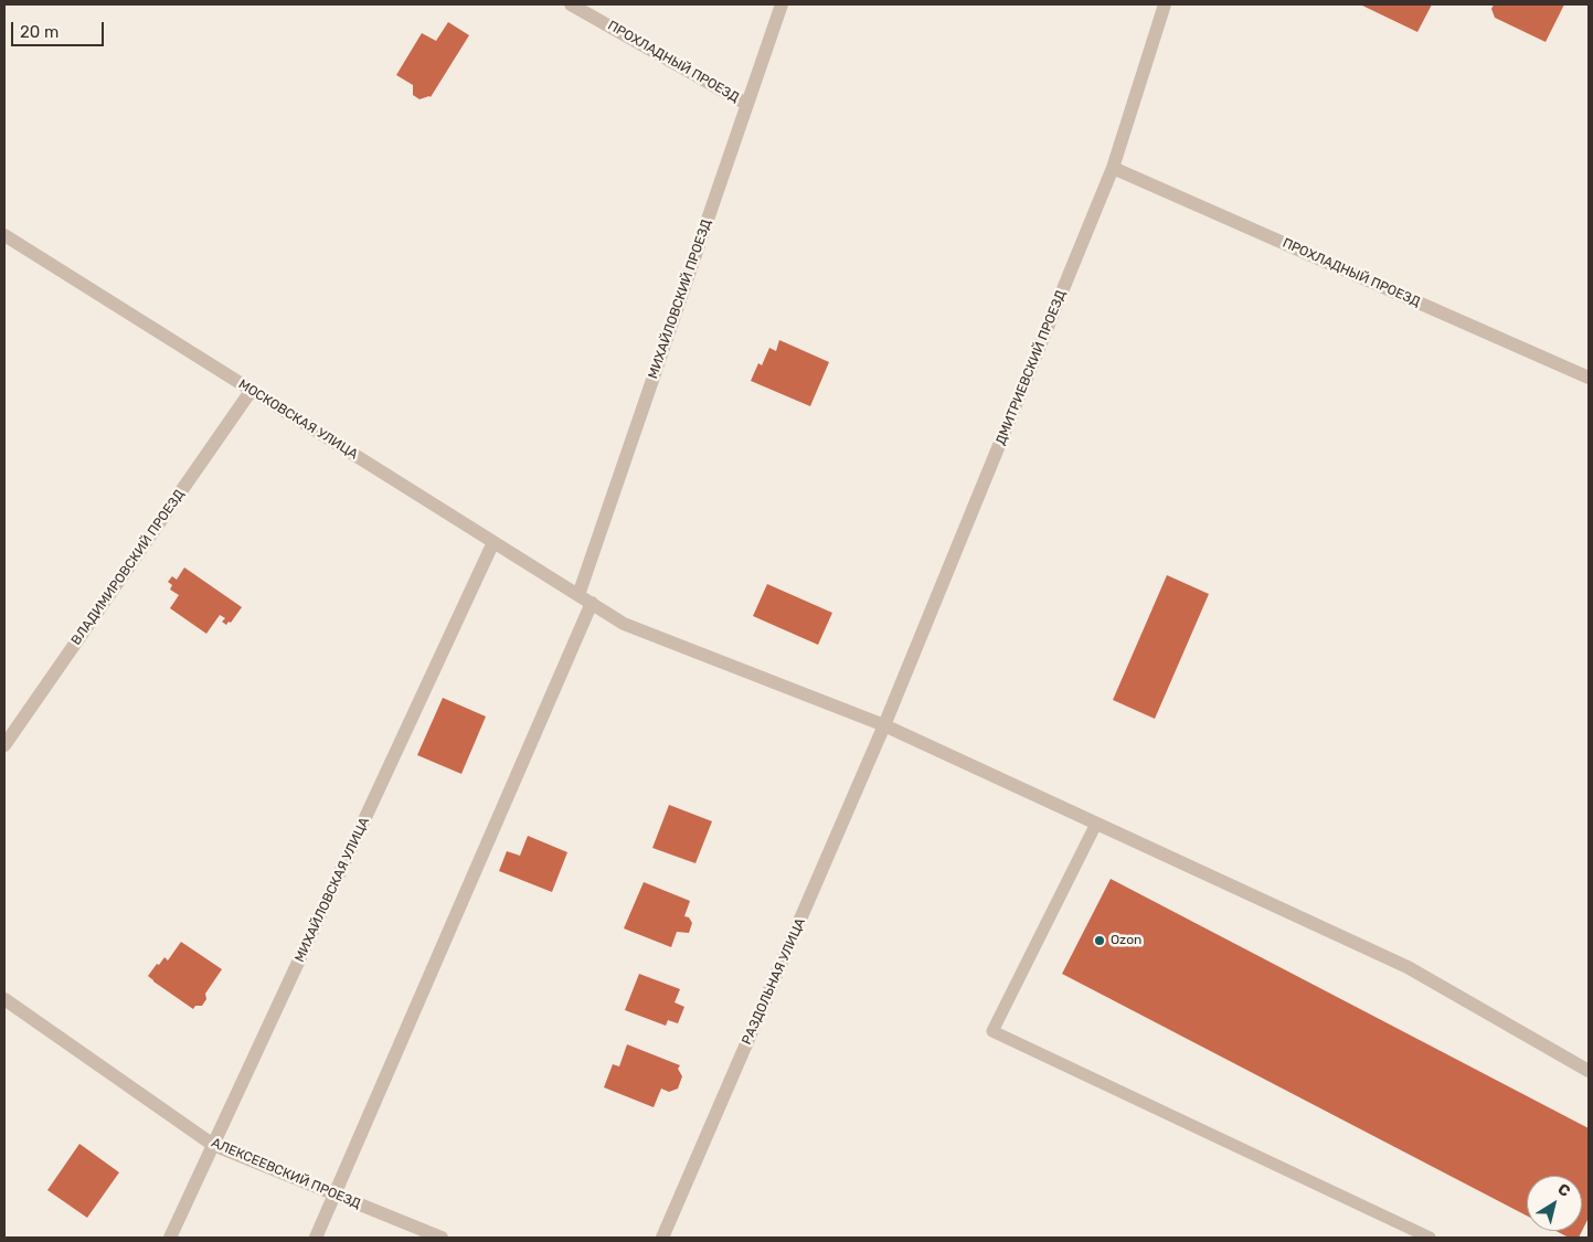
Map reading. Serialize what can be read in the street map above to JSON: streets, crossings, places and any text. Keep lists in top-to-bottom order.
{
  "streets": {
    "street": [
      "ПРОХЛАДНЫЙ ПРОЕЗД",
      "МИХАЙЛОВСКИЙ ПРОЕЗД",
      "ДМИТРИЕВСКИЙ ПРОЕЗД",
      "МОСКОВСКАЯ УЛИЦА",
      "ВЛАДИМИРОВСКИЙ ПРОЕЗД",
      "МИХАЙЛОВСКАЯ УЛИЦА",
      "РАЗДОЛЬНАЯ УЛИЦА",
      "АЛЕКСЕЕВСКИЙ ПРОЕЗД"
    ]
  },
  "crossings": [
    ["ПРОХЛАДНЫЙ ПРОЕЗД", "МИХАЙЛОВСКИЙ ПРОЕЗД"],
    ["ПРОХЛАДНЫЙ ПРОЕЗД", "ДМИТРИЕВСКИЙ ПРОЕЗД"],
    ["МИХАЙЛОВСКИЙ ПРОЕЗД", "МОСКОВСКАЯ УЛИЦА"],
    ["ДМИТРИЕВСКИЙ ПРОЕЗД", "МОСКОВСКАЯ УЛИЦА"],
    ["ДМИТРИЕВСКИЙ ПРОЕЗД", "РАЗДОЛЬНАЯ УЛИЦА"],
    ["МОСКОВСКАЯ УЛИЦА", "ВЛАДИМИРОВСКИЙ ПРОЕЗД"],
    ["МОСКОВСКАЯ УЛИЦА", "МИХАЙЛОВСКАЯ УЛИЦА"],
    ["МОСКОВСКАЯ УЛИЦА", "РАЗДОЛЬНАЯ УЛИЦА"],
    ["МИХАЙЛОВСКАЯ УЛИЦА", "АЛЕКСЕЕВСКИЙ ПРОЕЗД"]
  ],
  "places": ["Ozon"],
  "scale_bar": "20 m",
  "north": "top right"
}
